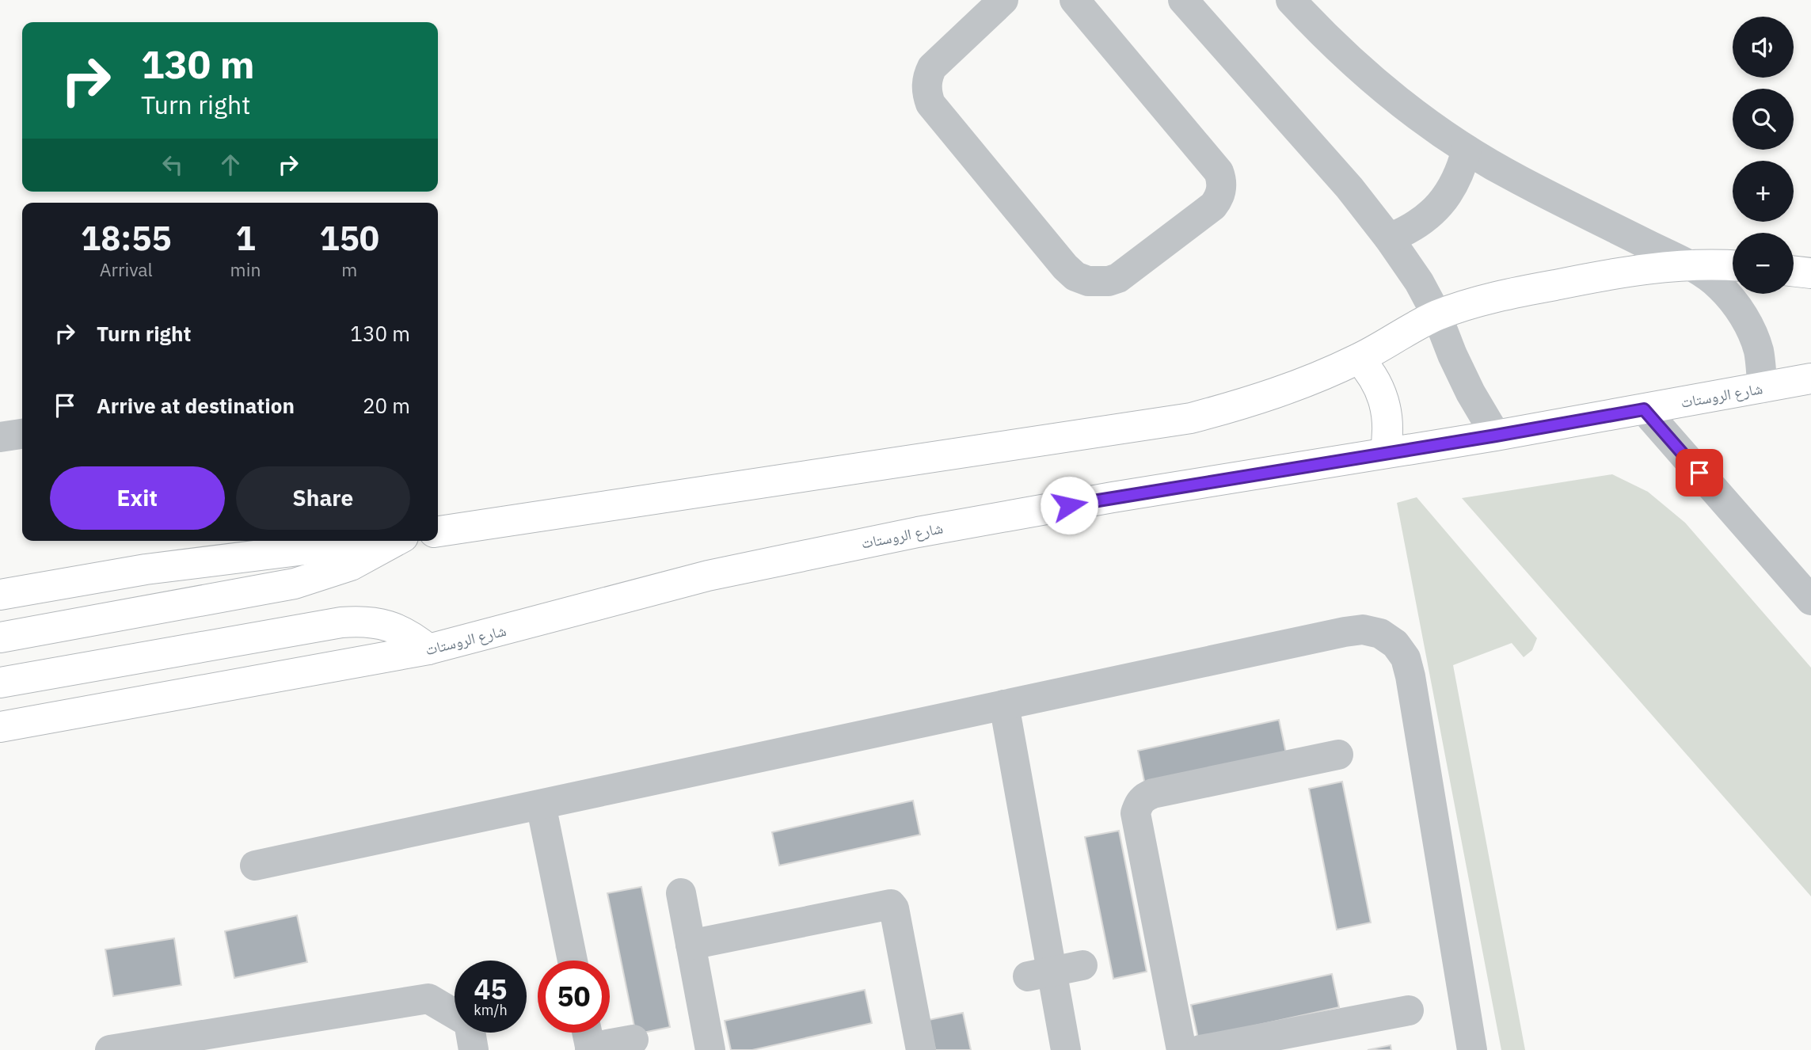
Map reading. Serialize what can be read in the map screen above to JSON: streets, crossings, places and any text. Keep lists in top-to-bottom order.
{
  "streets": {
    "main road": ["شارع الروستات"]
  },
  "page": {
    "map_buttons": ["+", "−"],
    "turn": ["130 m", "Turn right"],
    "eta": [
      "18:55",
      "Arrival",
      "1",
      "min",
      "150",
      "m"
    ],
    "list": [
      {
        "name": "Turn right",
        "value": "130 m"
      },
      {
        "name": "Arrive at destination",
        "value": "20 m"
      }
    ],
    "buttons": ["Exit", "Share"],
    "speed": "45 km/h",
    "limit": "50"
  }
}
